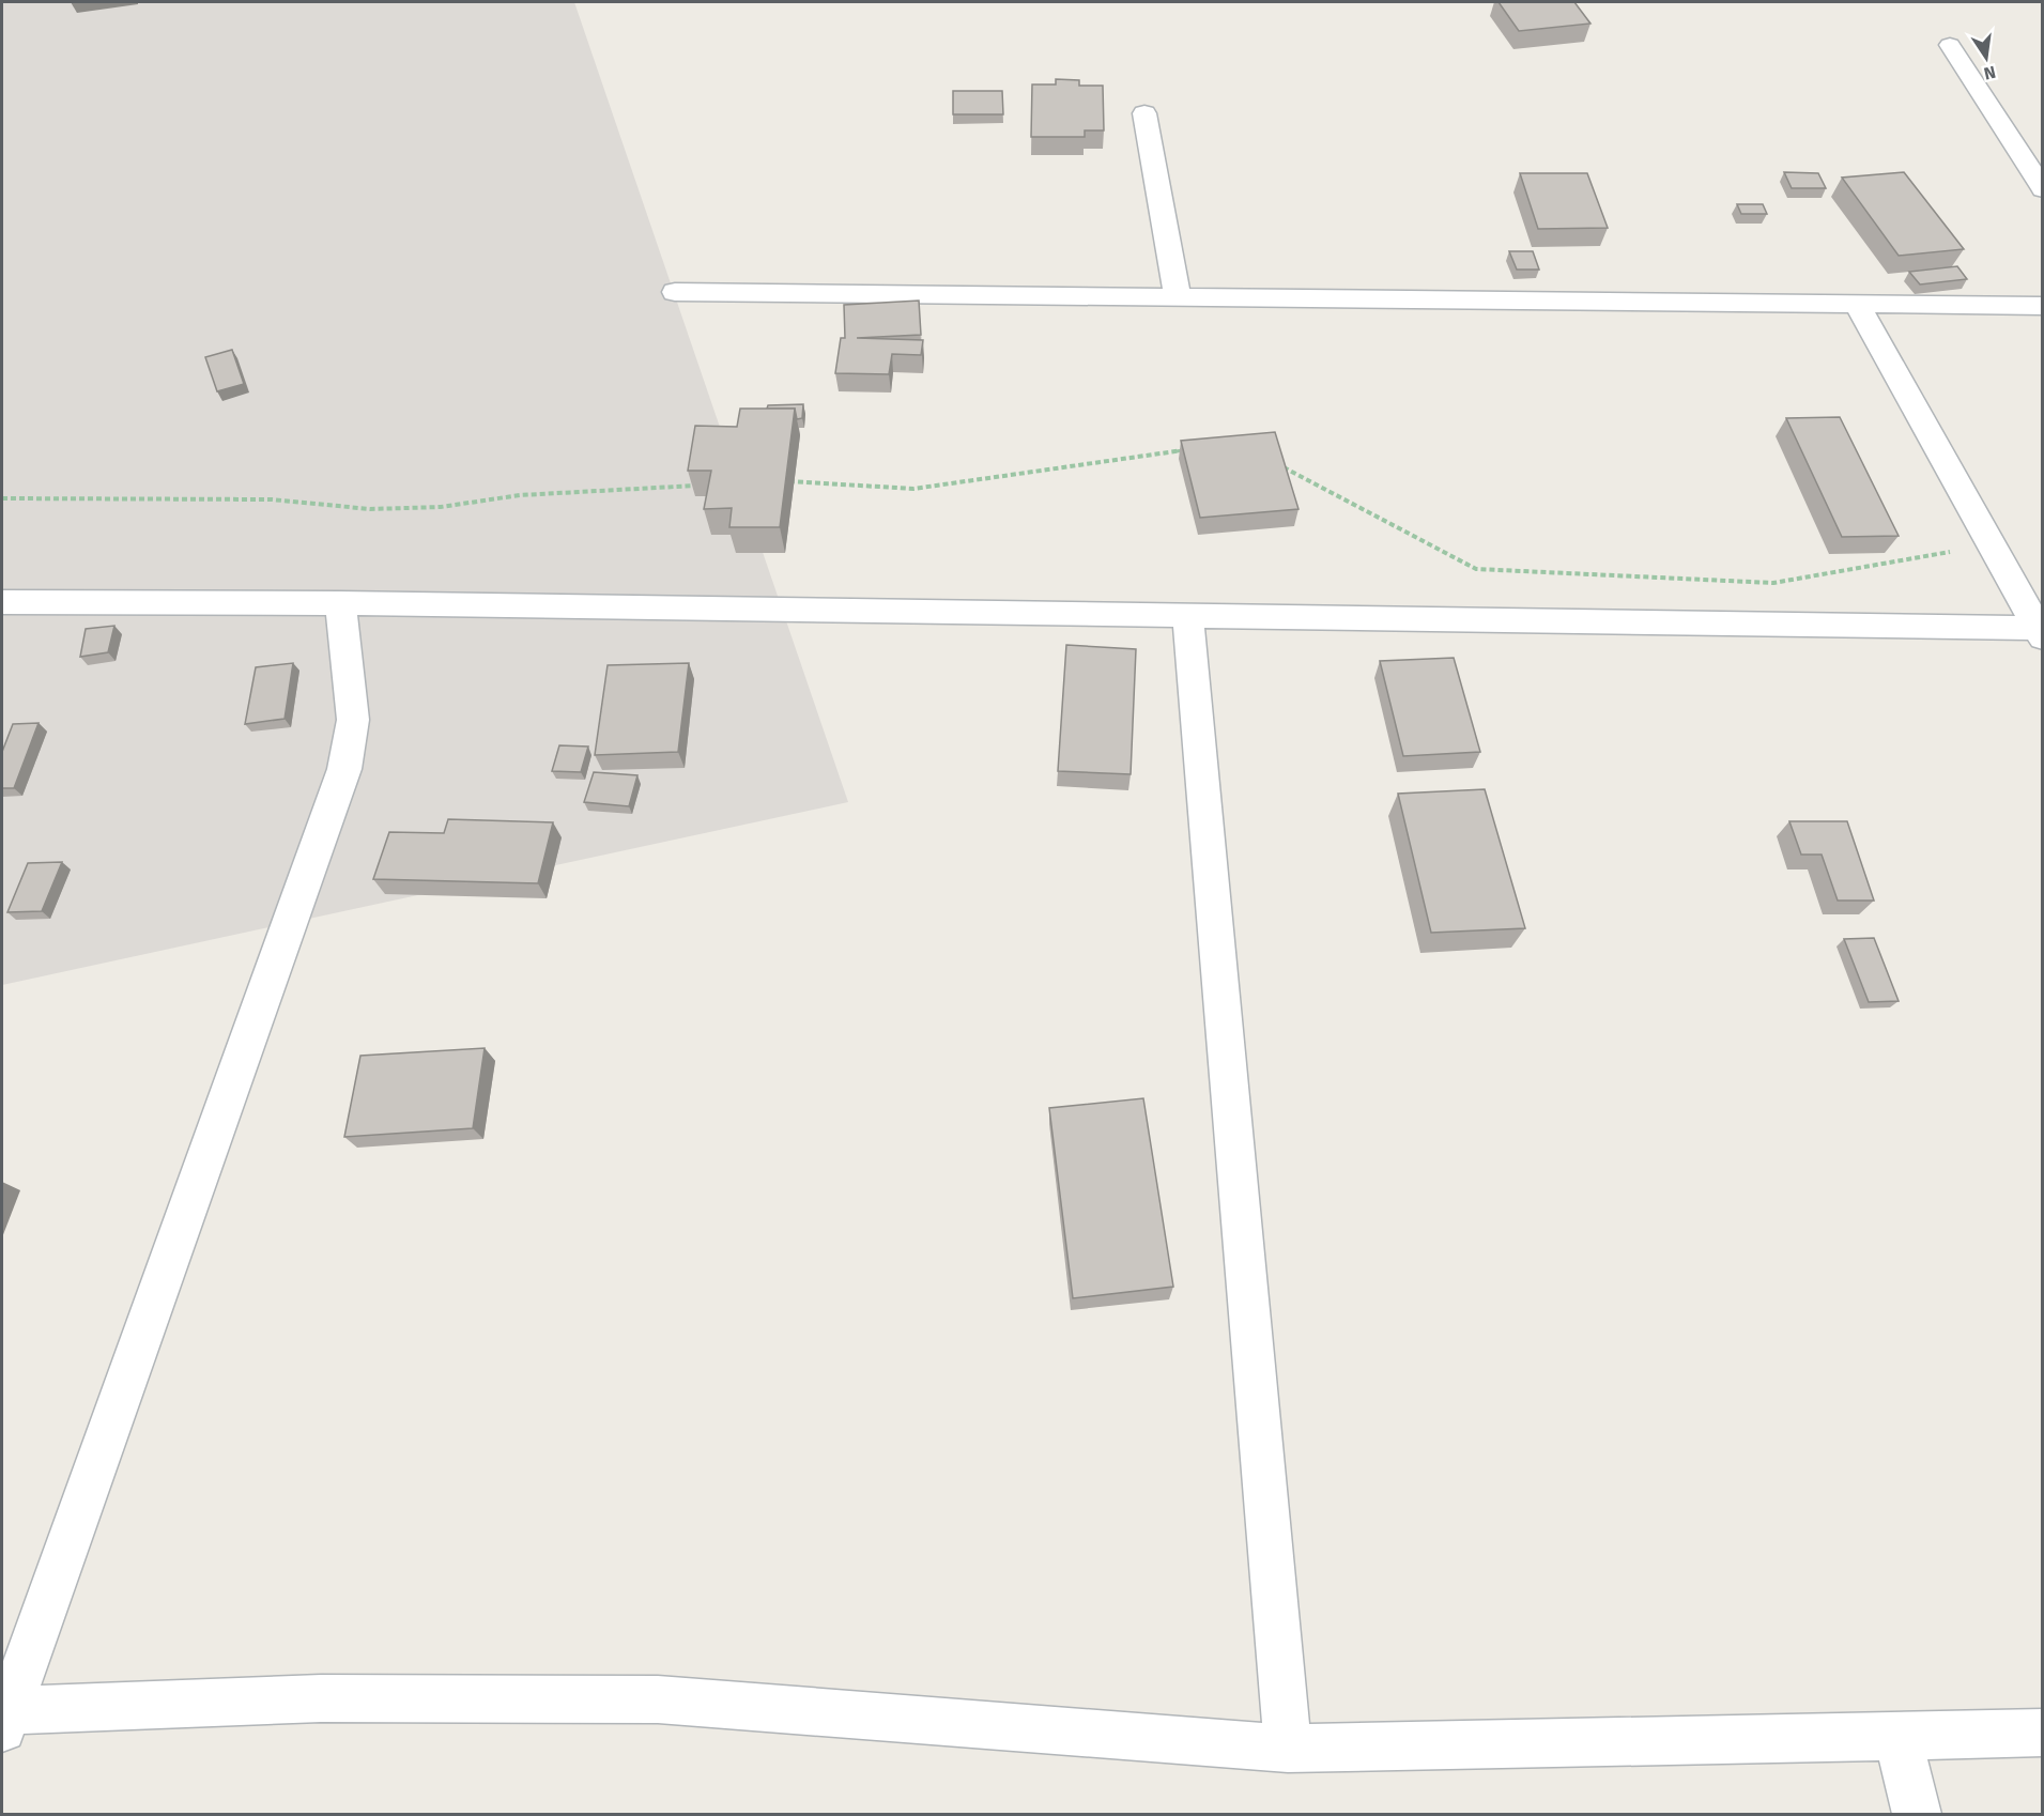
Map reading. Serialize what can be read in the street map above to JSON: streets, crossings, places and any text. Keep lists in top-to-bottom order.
{
  "north": "bottom"
}
